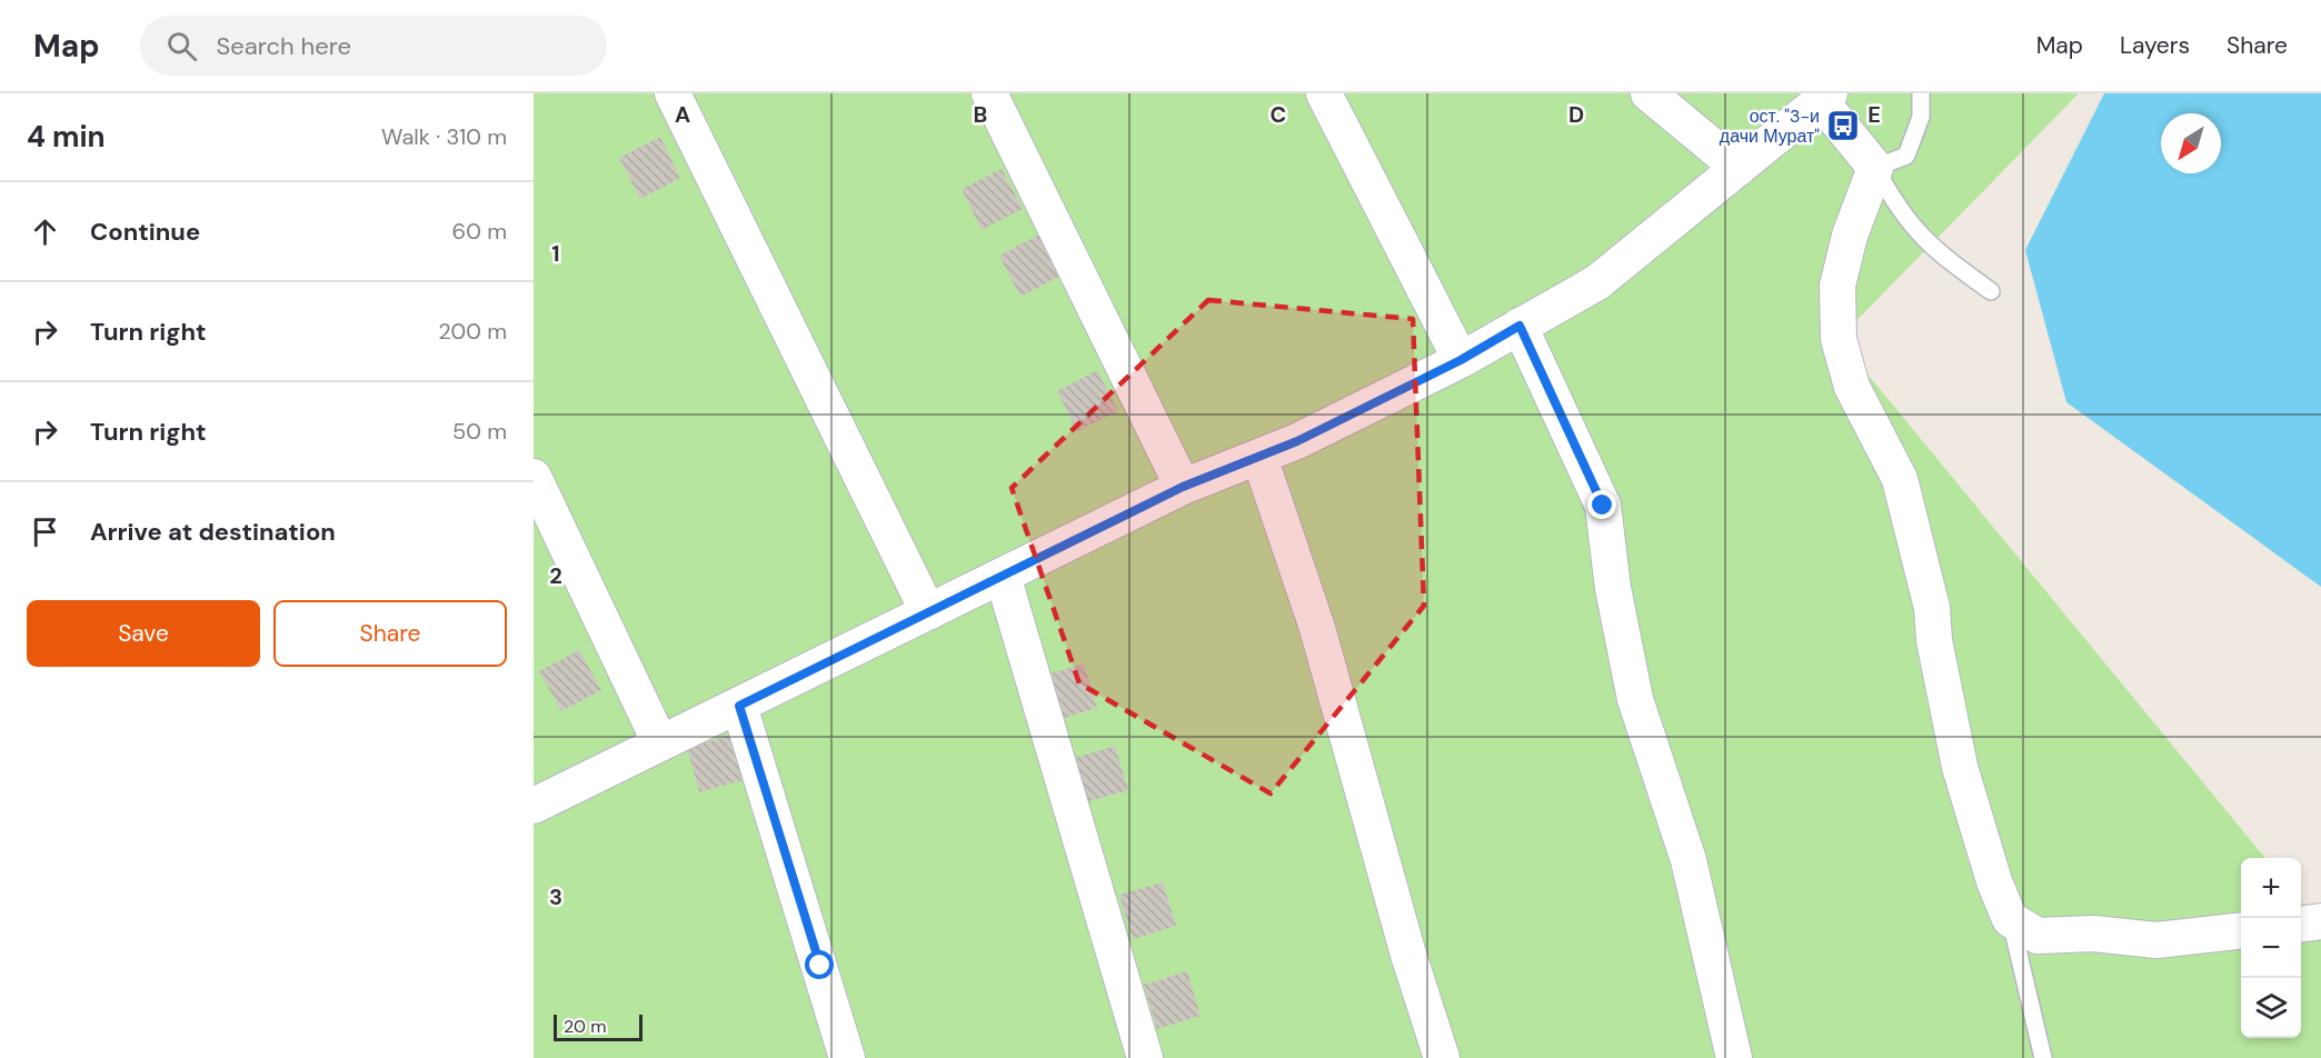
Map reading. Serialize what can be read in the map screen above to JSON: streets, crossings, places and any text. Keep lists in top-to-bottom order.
{
  "places": {
    "bus stop": ["ост. \"3-и дачи Мурат\""]
  },
  "scale_bar": "20 m",
  "north": "bottom left",
  "page": {
    "header": "Map",
    "search": "Search here",
    "nav": ["Map", "Layers", "Share"],
    "heading": ["4 min", "Walk · 310 m"],
    "list": [
      ["Continue", "60 m"],
      ["Turn right", "200 m"],
      ["Turn right", "50 m"],
      "Arrive at destination"
    ],
    "buttons": ["Save", "Share"],
    "map_buttons": ["+", "−"],
    "scale": "20 m"
  },
  "grid": {
    "columns": [
      "A",
      "B",
      "C",
      "D",
      "E"
    ],
    "rows": ["1", "2", "3"]
  }
}
